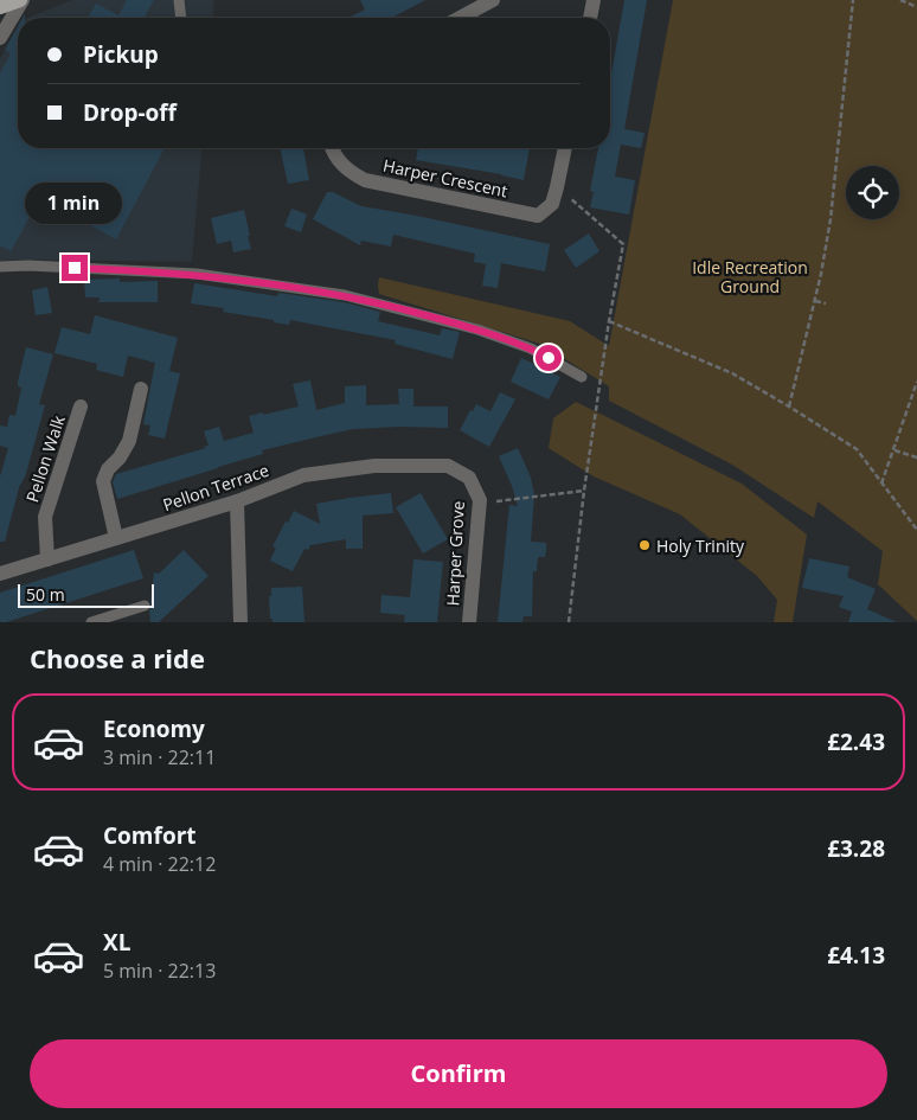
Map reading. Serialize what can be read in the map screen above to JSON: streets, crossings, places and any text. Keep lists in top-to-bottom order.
{
  "streets": {
    "street": [
      "Harper Crescent",
      "Pellon Walk",
      "Pellon Terrace",
      "Harper Grove"
    ]
  },
  "crossings": [
    ["Pellon Walk", "Pellon Terrace"],
    ["Pellon Terrace", "Harper Grove"]
  ],
  "parks": ["Idle Recreation Ground"],
  "places": ["Holy Trinity"],
  "scale_bar": "50 m",
  "page": {
    "banner": ["Pickup", "Drop-off"],
    "bubble": "1 min",
    "scale": "50 m",
    "heading": "Choose a ride",
    "list": [
      {
        "name": "Economy",
        "note": "3 min · 22:11",
        "value": "£2.43"
      },
      {
        "name": "Comfort",
        "note": "4 min · 22:12",
        "value": "£3.28"
      },
      {
        "name": "XL",
        "note": "5 min · 22:13",
        "value": "£4.13"
      }
    ],
    "buttons": "Confirm"
  }
}
